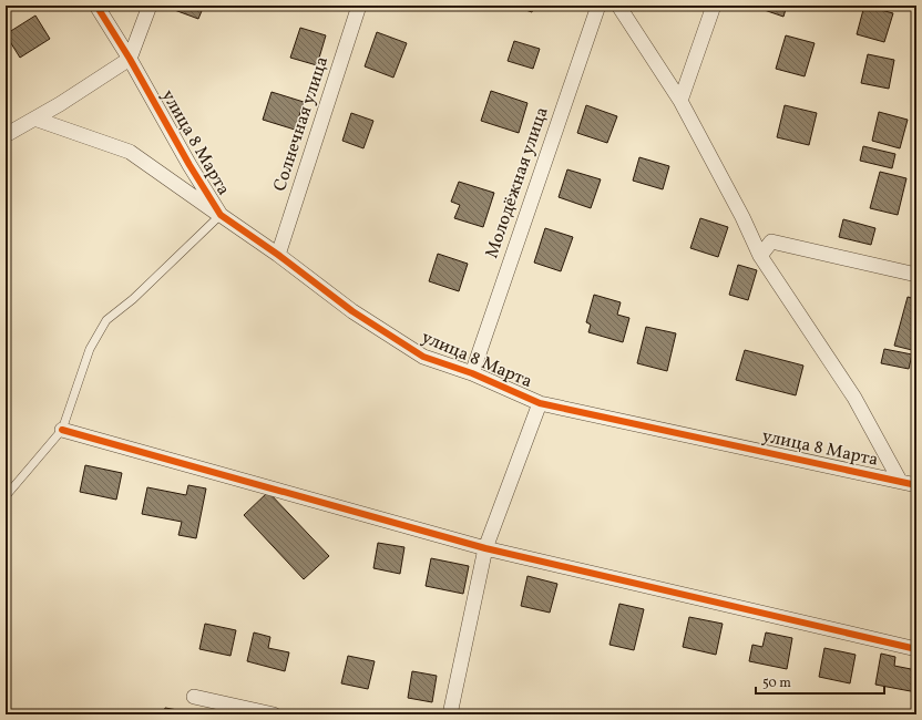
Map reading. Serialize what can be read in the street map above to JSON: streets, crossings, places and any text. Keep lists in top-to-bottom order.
{
  "streets": {
    "street": ["Солнечная улица", "улица 8 Марта", "Молодёжная улица"]
  },
  "crossings": [
    ["Солнечная улица", "улица 8 Марта"],
    ["улица 8 Марта", "Молодёжная улица"]
  ],
  "scale_bar": "50 m"
}
